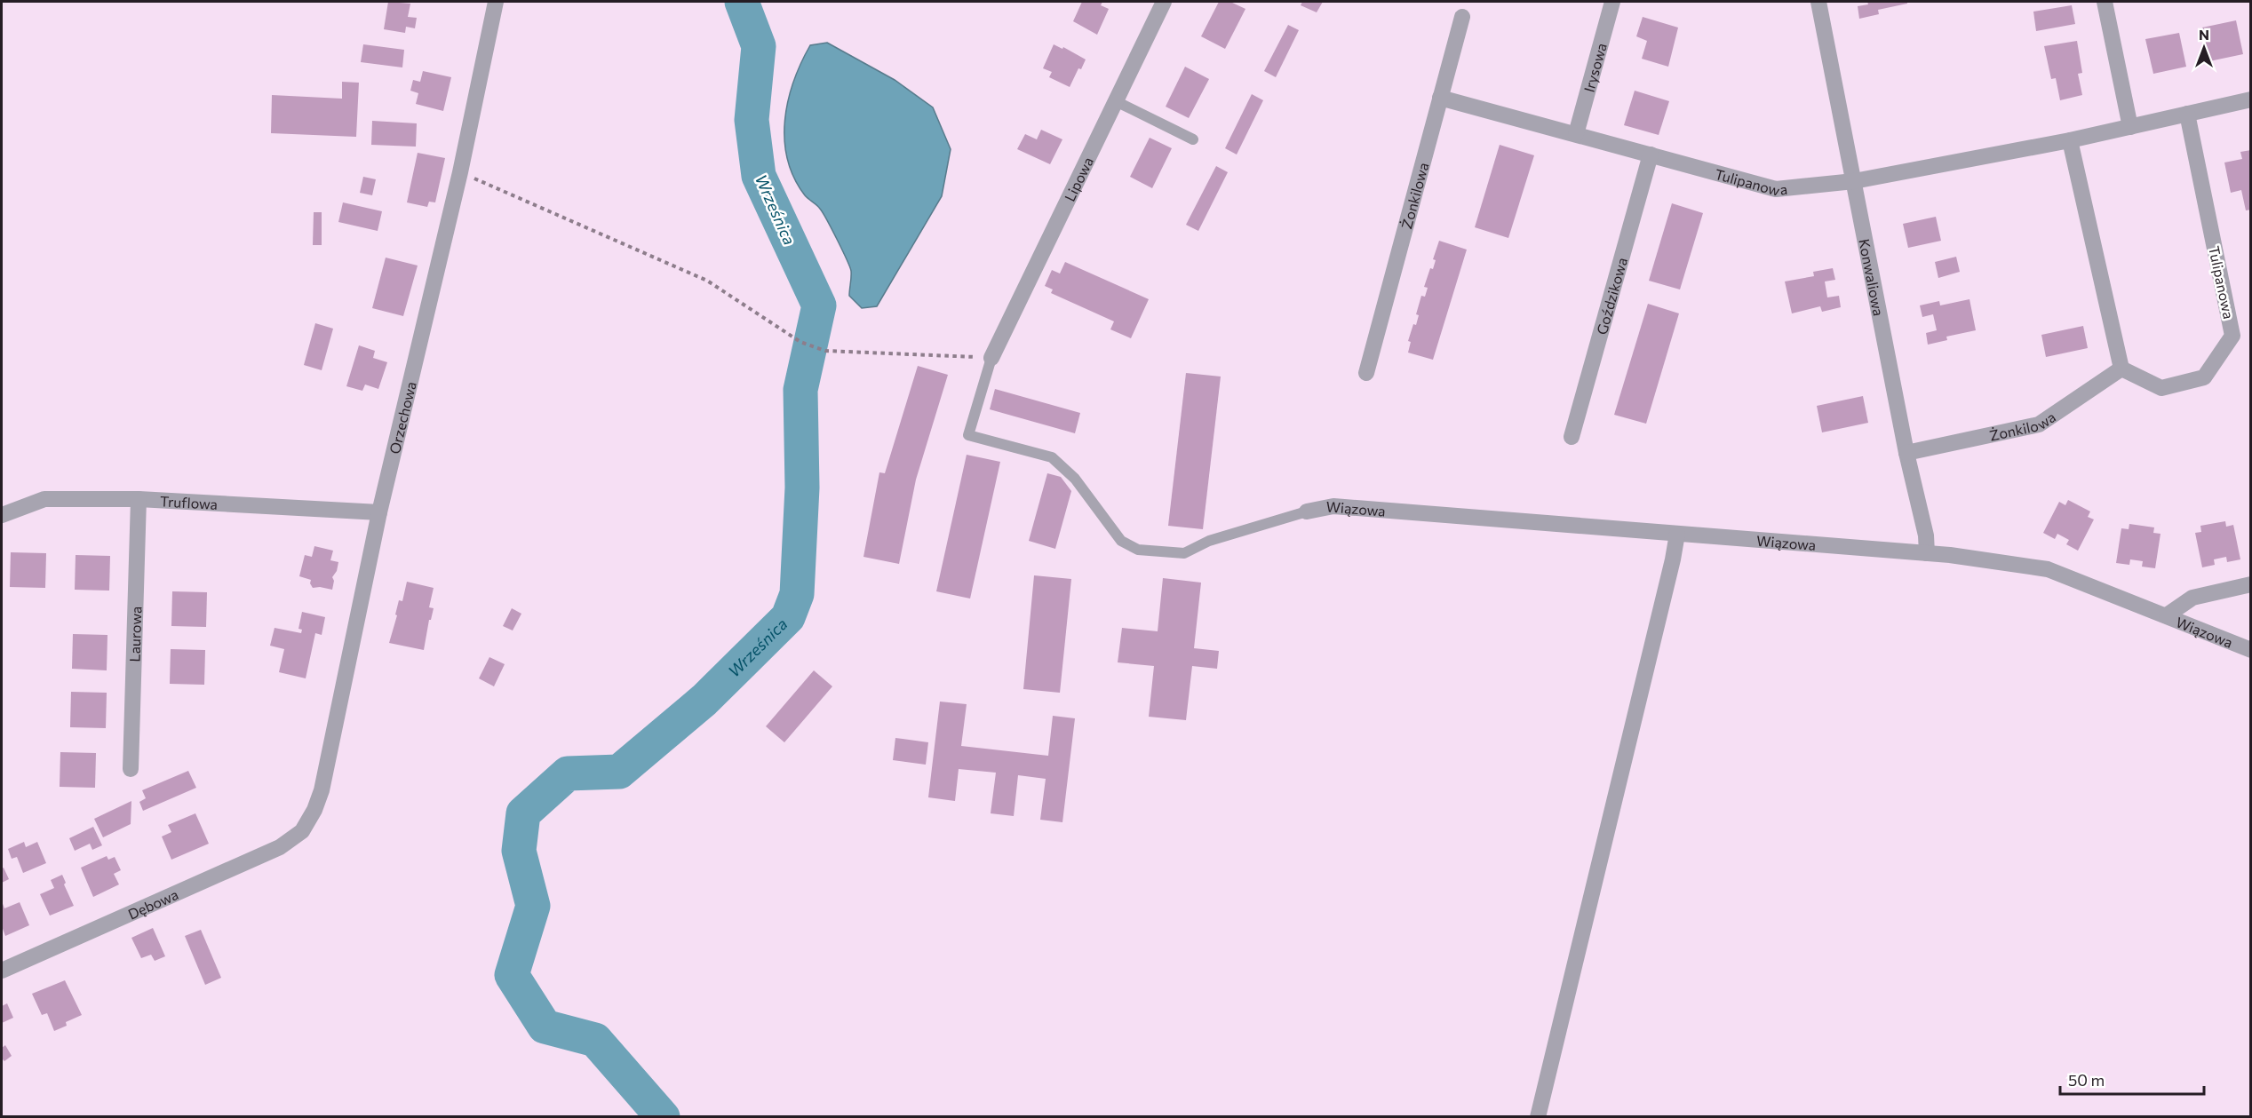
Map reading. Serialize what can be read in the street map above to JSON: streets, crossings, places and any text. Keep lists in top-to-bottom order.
{
  "streets": {
    "street": [
      "Irysowa",
      "Lipowa",
      "Tulipanowa",
      "Żonkilowa",
      "Konwaliowa",
      "Goździkowa",
      "Orzechowa",
      "Truflowa",
      "Wiązowa",
      "Laurowa",
      "Dębowa"
    ]
  },
  "crossings": [
    ["Irysowa", "Tulipanowa"],
    ["Tulipanowa", "Żonkilowa"],
    ["Tulipanowa", "Konwaliowa"],
    ["Tulipanowa", "Goździkowa"],
    ["Żonkilowa", "Konwaliowa"],
    ["Konwaliowa", "Wiązowa"],
    ["Orzechowa", "Truflowa"],
    ["Orzechowa", "Dębowa"],
    ["Truflowa", "Laurowa"]
  ],
  "water": ["Wrześnica"],
  "scale_bar": "50 m",
  "north": "top"
}
